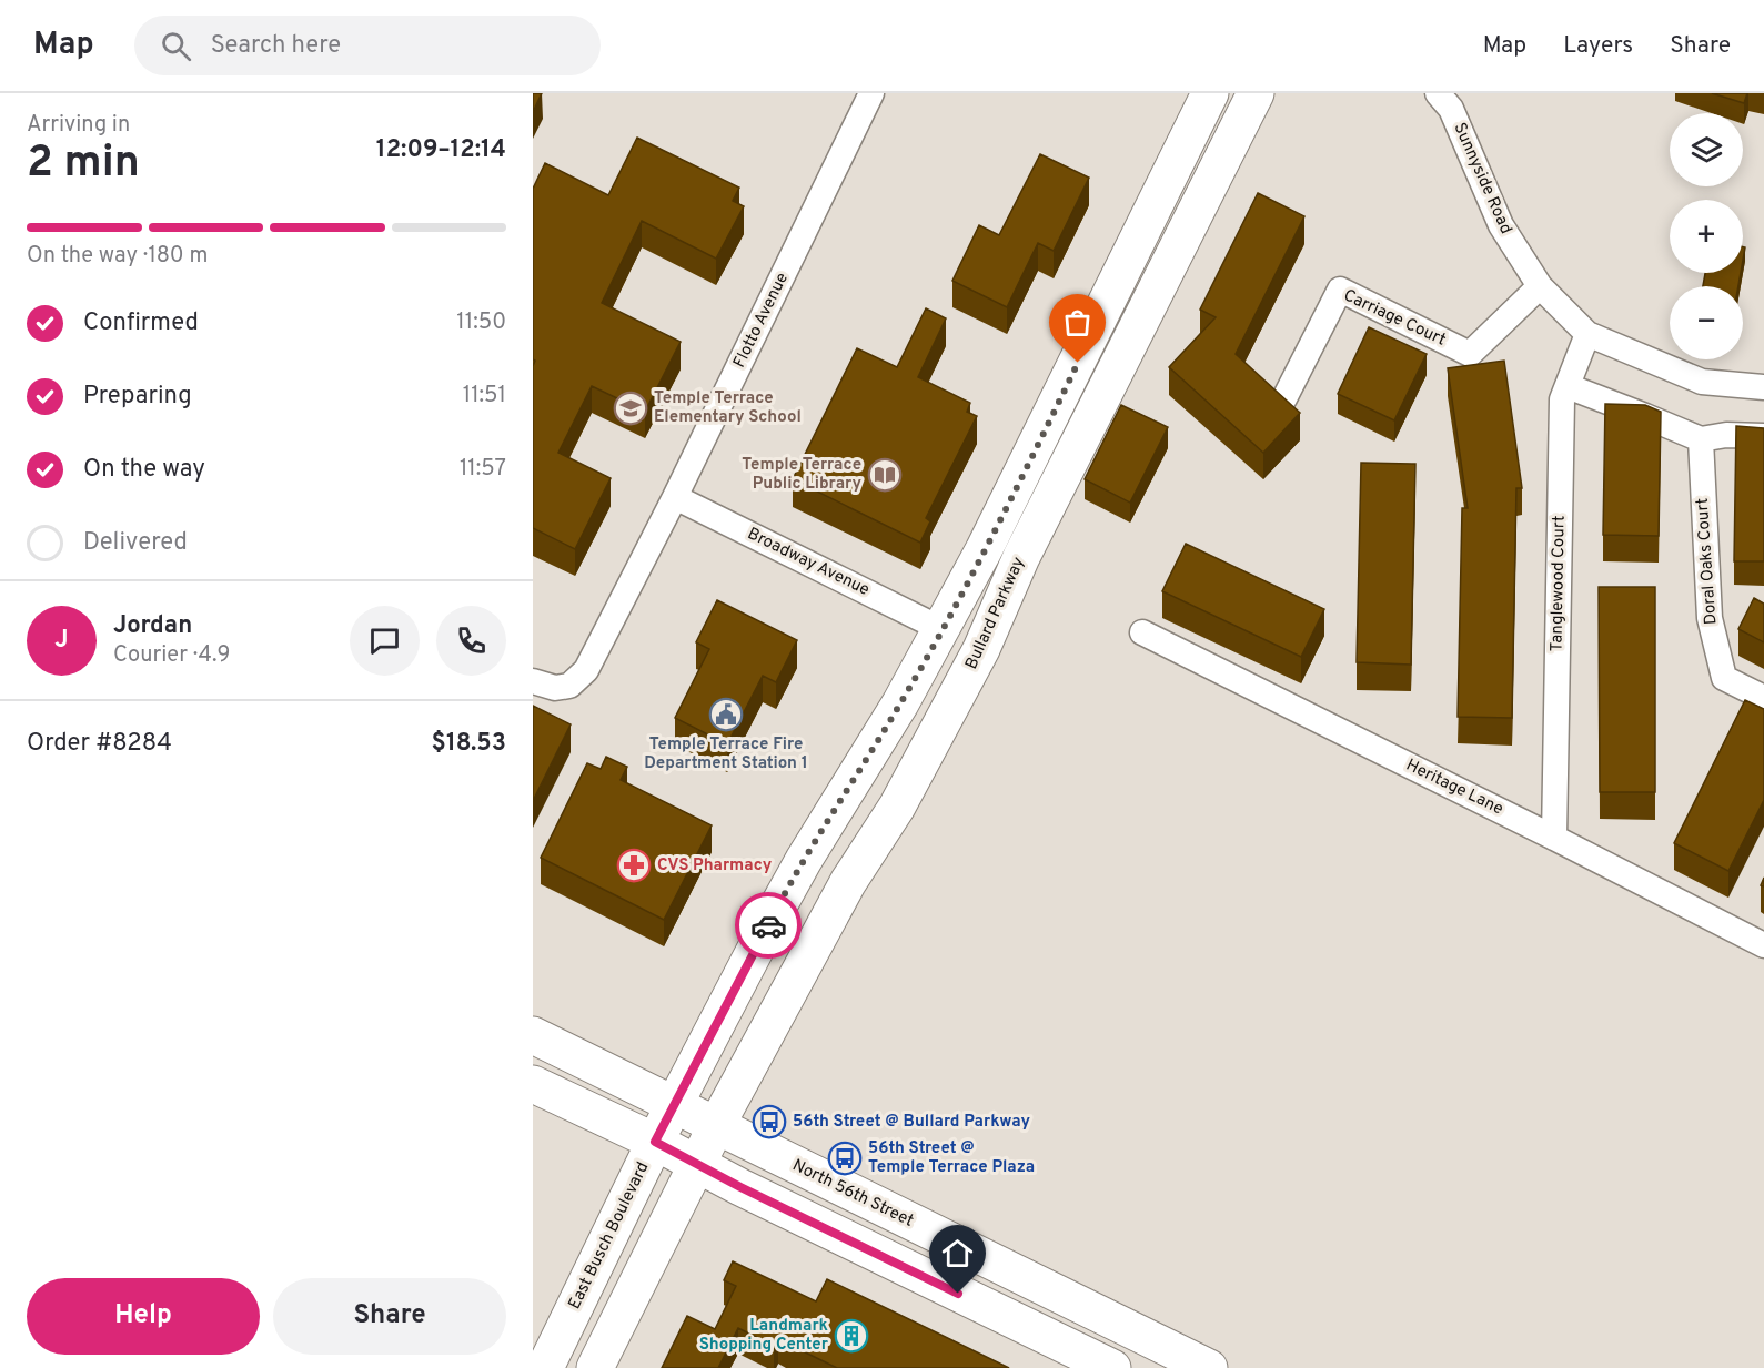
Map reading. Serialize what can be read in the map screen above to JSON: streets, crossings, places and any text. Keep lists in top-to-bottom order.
{
  "streets": {
    "main road": ["Bullard Parkway", "North 56th Street", "East Busch Boulevard"],
    "street": [
      "Sunnyside Road",
      "Carriage Court",
      "Flotto Avenue",
      "Doral Oaks Court",
      "Broadway Avenue",
      "Tanglewood Court",
      "Heritage Lane"
    ]
  },
  "crossings": [
    ["Sunnyside Road", "Carriage Court"],
    ["Sunnyside Road", "Tanglewood Court"],
    ["Flotto Avenue", "Broadway Avenue"],
    ["Tanglewood Court", "Heritage Lane"],
    ["Bullard Parkway", "North 56th Street"],
    ["North 56th Street", "East Busch Boulevard"]
  ],
  "places": {
    "school or university": ["Temple Terrace Elementary School"],
    "library": ["Temple Terrace Public Library"],
    "public building": ["Temple Terrace Fire Department Station 1"],
    "pharmacy": ["CVS Pharmacy"],
    "bus stop": ["56th Street @ Bullard Parkway", "56th Street @ Temple Terrace Plaza"],
    "building": ["Landmark Shopping Center"]
  },
  "page": {
    "header": "Map",
    "search": "Search here",
    "nav": ["Map", "Layers", "Share"],
    "heading": ["2 min", "Arriving in", "12:09–12:14"],
    "panel": [
      "Jordan",
      "Courier · 4.9",
      "Order #8284",
      "$18.53"
    ],
    "map_buttons": ["+", "−"],
    "bar": "On the way · 180 m",
    "list": [
      ["Confirmed", "11:50"],
      ["Preparing", "11:51"],
      ["On the way", "11:57"],
      "Delivered"
    ],
    "round": "J",
    "buttons": ["Help", "Share"]
  }
}
